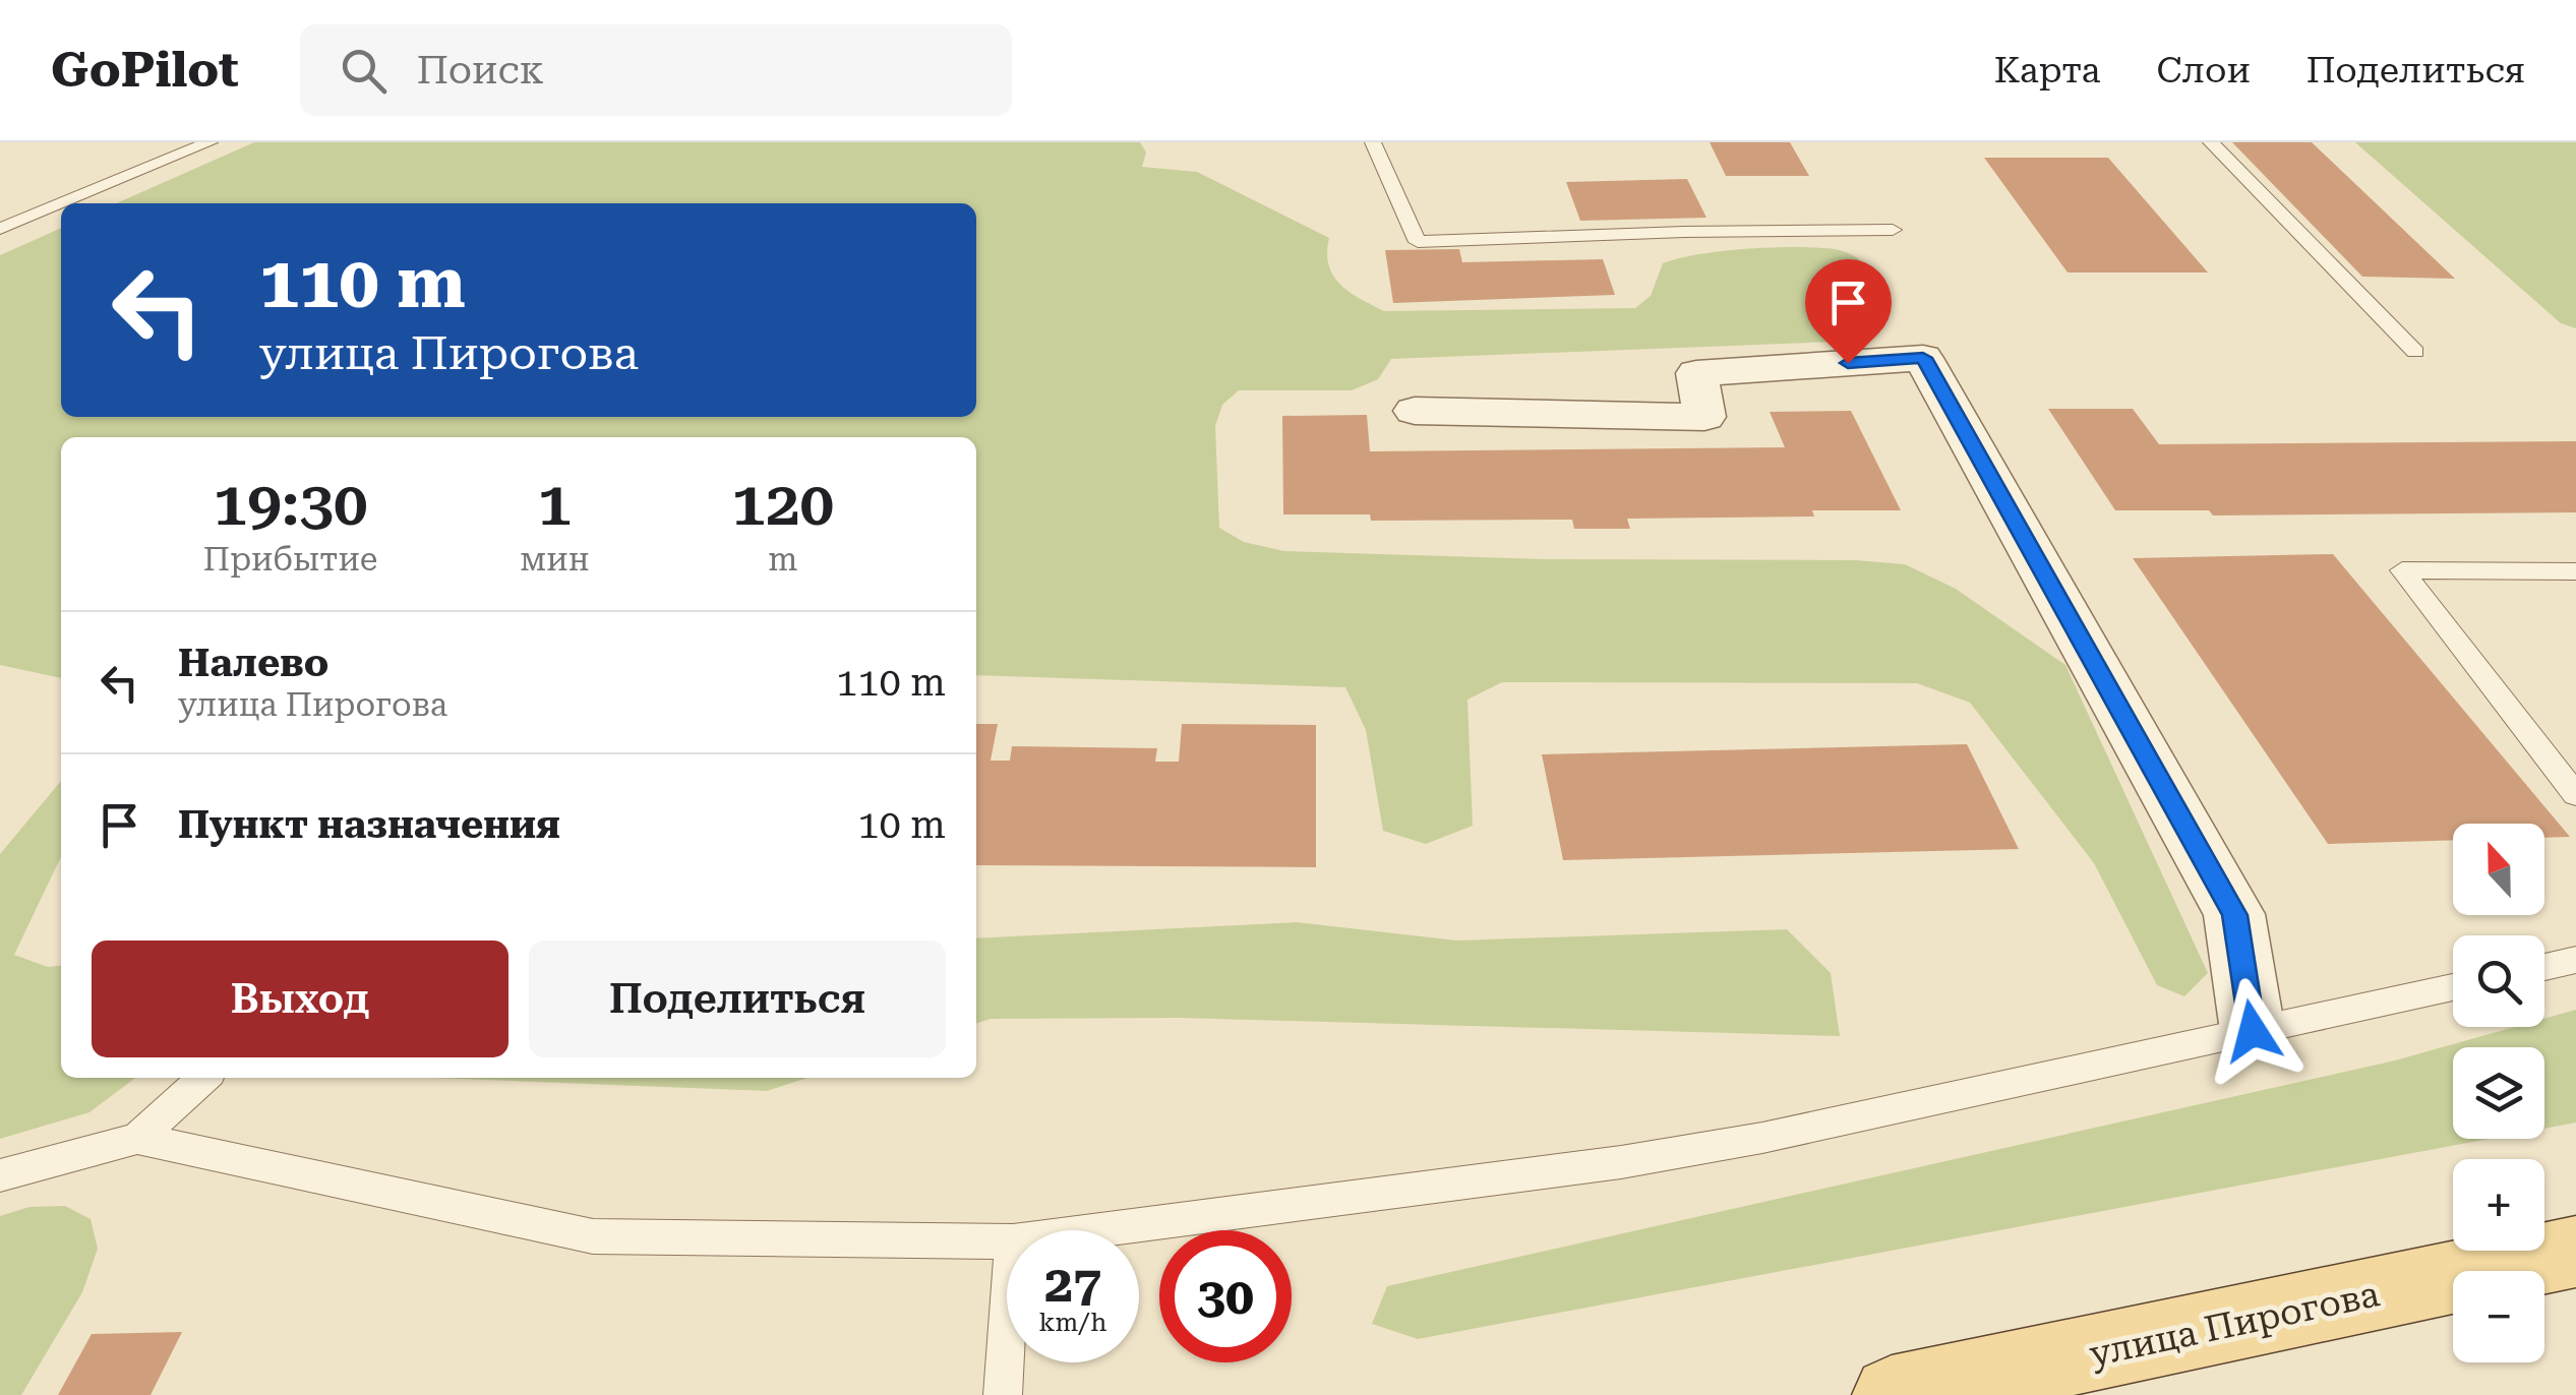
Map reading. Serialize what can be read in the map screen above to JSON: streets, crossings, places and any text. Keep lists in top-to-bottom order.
{
  "streets": {
    "main road": ["улица Пирогова"]
  },
  "north": "top",
  "page": {
    "header": "GoPilot",
    "search": "Поиск",
    "nav": ["Карта", "Слои", "Поделиться"],
    "turn": ["110 m", "улица Пирогова"],
    "eta": [
      "19:30",
      "Прибытие",
      "1",
      "мин",
      "120",
      "m"
    ],
    "list": [
      {
        "name": "Налево",
        "note": "улица Пирогова",
        "value": "110 m"
      },
      {
        "name": "Пункт назначения",
        "value": "10 m"
      }
    ],
    "map_buttons": ["+", "−"],
    "buttons": ["Выход", "Поделиться"],
    "speed": "27 km/h",
    "limit": "30"
  }
}
